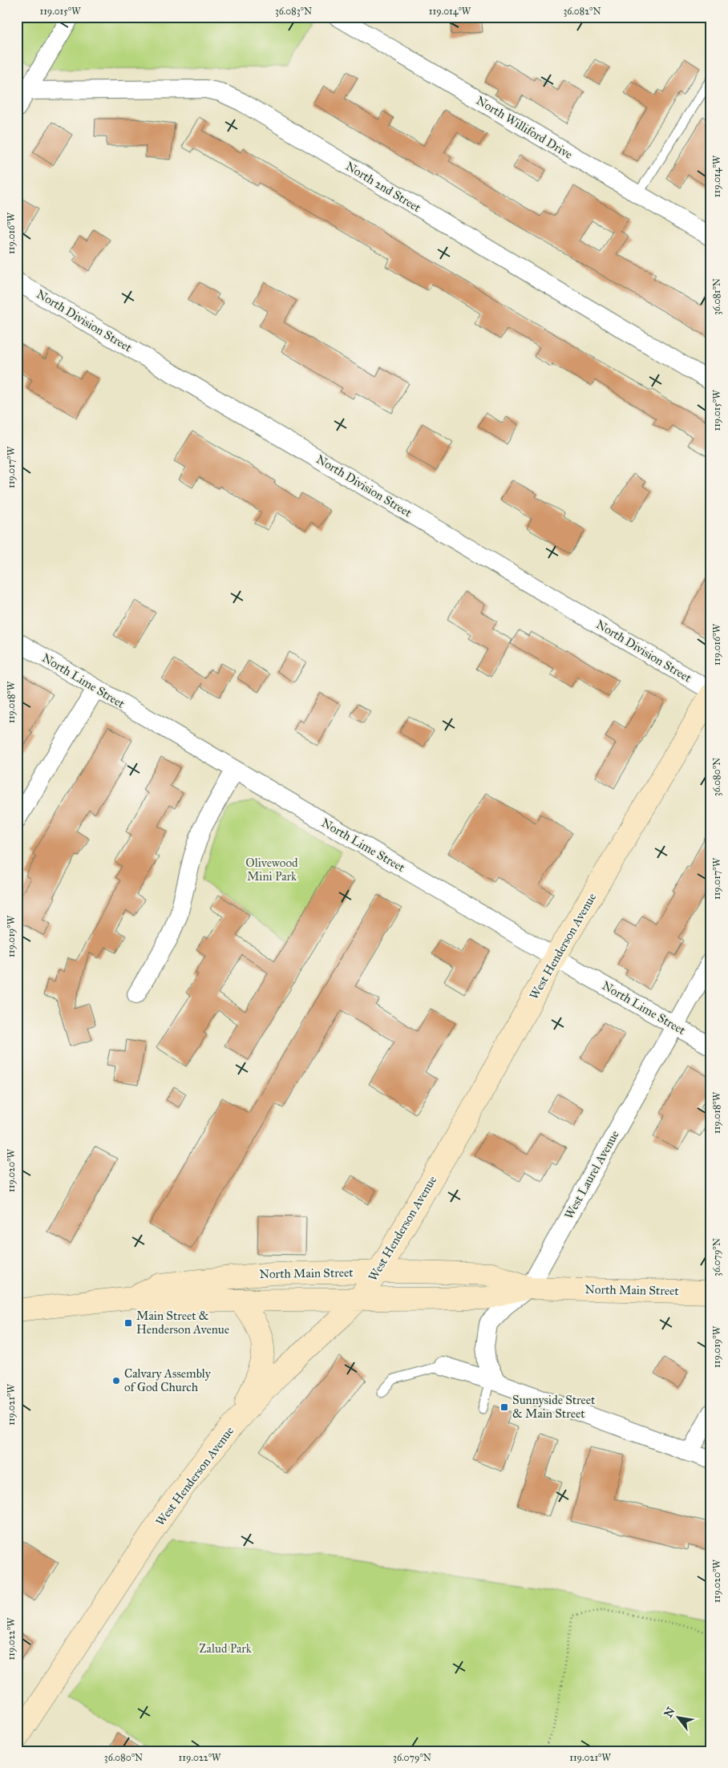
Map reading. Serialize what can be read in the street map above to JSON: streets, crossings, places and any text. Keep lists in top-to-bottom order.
{
  "streets": {
    "main road": ["West Henderson Avenue", "North Main Street"],
    "street": [
      "North Williford Drive",
      "North 2nd Street",
      "North Division Street",
      "North Lime Street",
      "West Laurel Avenue"
    ]
  },
  "crossings": [
    ["North Lime Street", "West Henderson Avenue"],
    ["North Lime Street", "West Laurel Avenue"],
    ["West Henderson Avenue", "North Main Street"],
    ["West Laurel Avenue", "North Main Street"]
  ],
  "parks": ["Olivewood Mini Park", "Zalud Park"],
  "places": {
    "transit": ["Main Street & Henderson Avenue", "Sunnyside Street & Main Street"],
    "other": ["Calvary Assembly of God Church"]
  },
  "north": "top left",
  "coordinates": [
    "119.015°W",
    "36.083°N",
    "119.014°W",
    "36.082°N",
    "119.016°W",
    "36.081°N",
    "119.017°W",
    "119.018°W",
    "36.080°N",
    "119.019°W",
    "119.020°W",
    "36.079°N",
    "119.021°W",
    "119.022°W"
  ]
}
